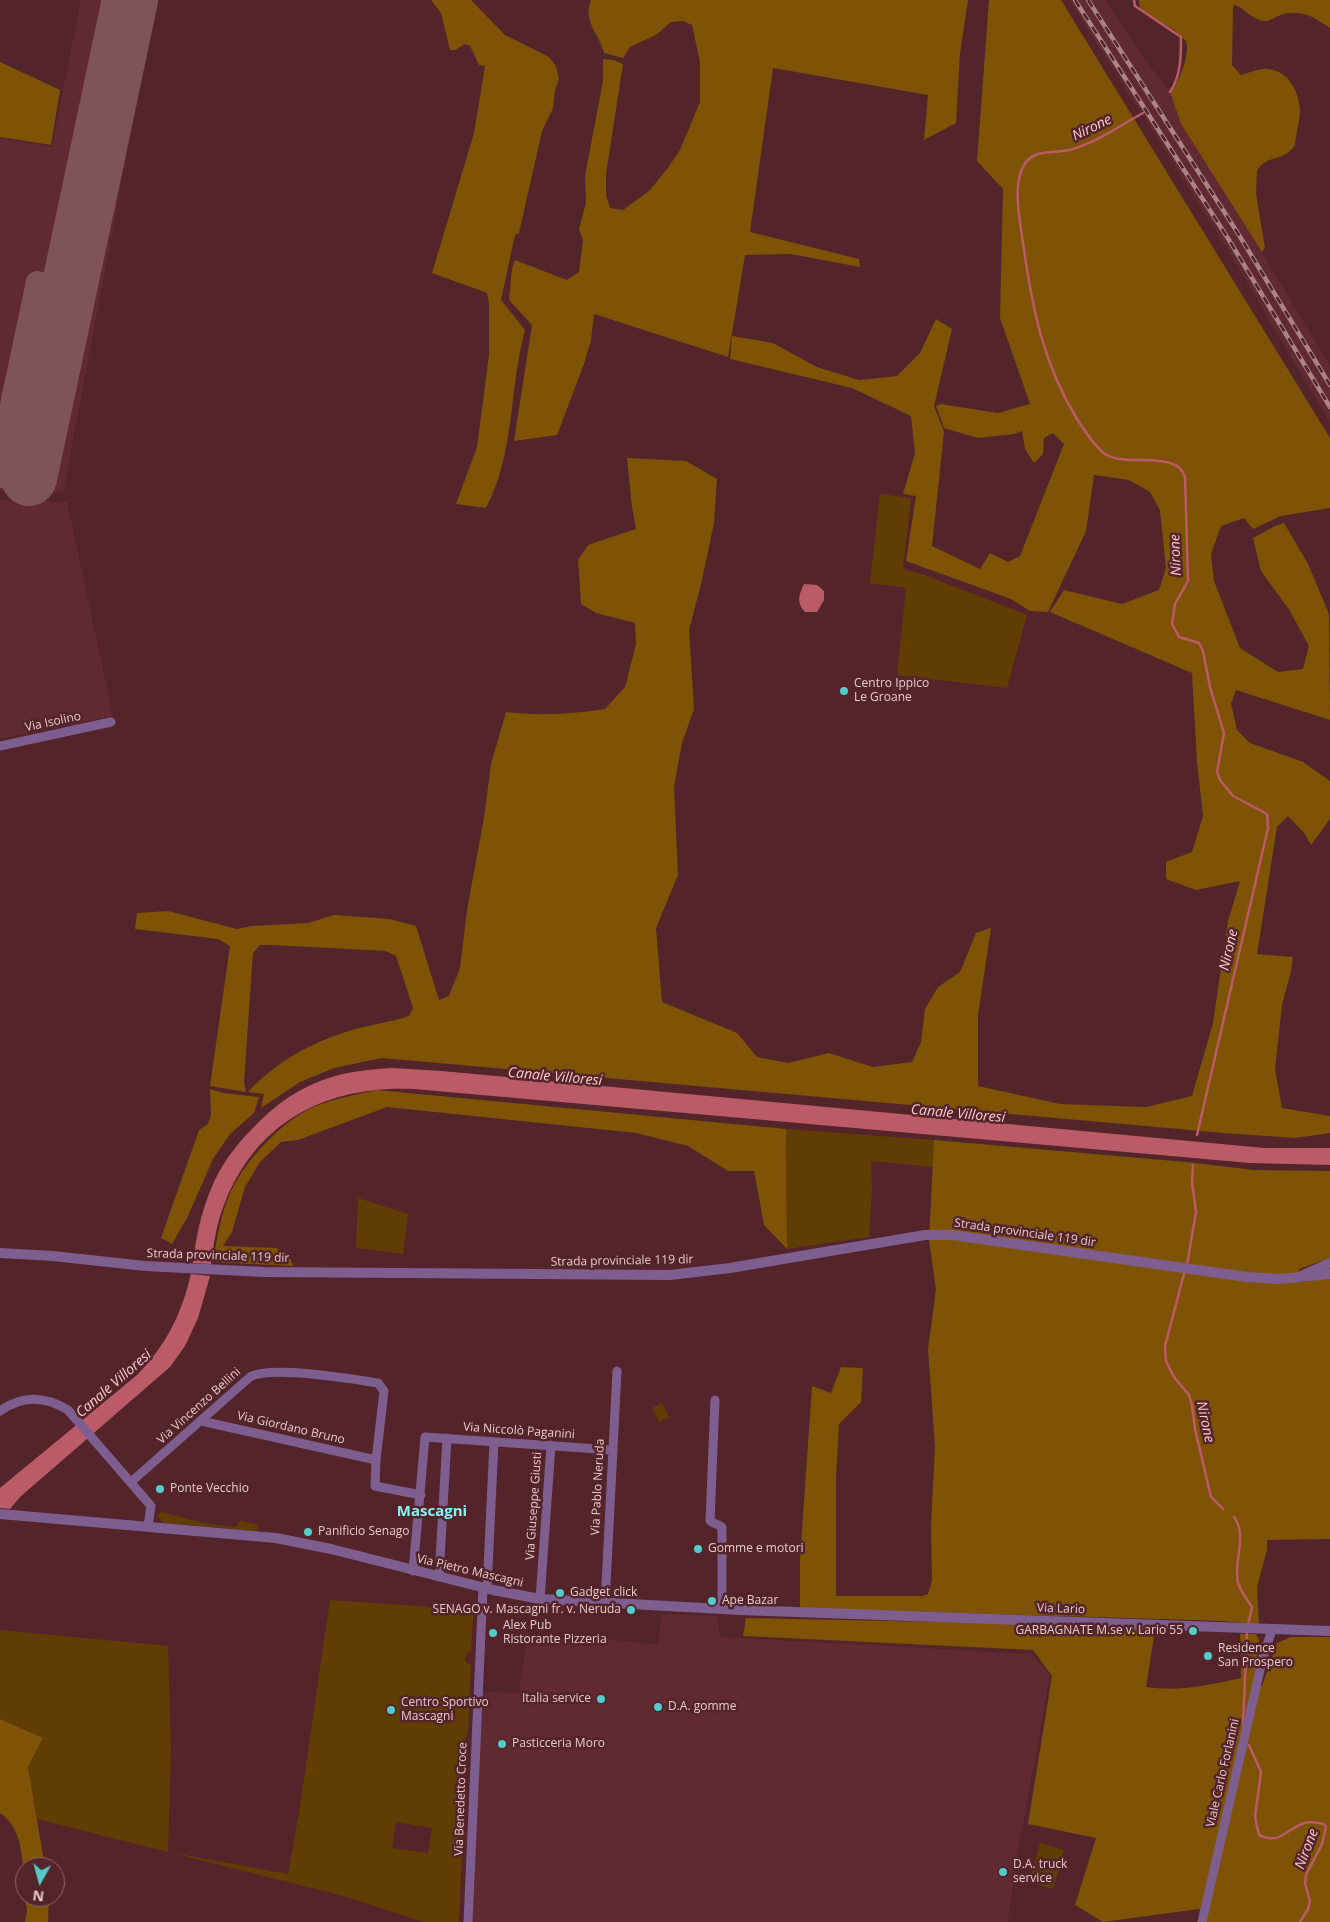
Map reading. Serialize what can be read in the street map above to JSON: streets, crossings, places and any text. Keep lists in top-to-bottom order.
{
  "streets": {
    "street": [
      "Via Isolino",
      "Strada provinciale 119 dir",
      "Via Vincenzo Bellini",
      "Via Giordano Bruno",
      "Via Niccolò Paganini",
      "Via Pablo Neruda",
      "Via Giuseppe Giusti",
      "Via Pietro Mascagni",
      "Via Lario",
      "Viale Carlo Forlanini",
      "Via Benedetto Croce"
    ]
  },
  "crossings": [
    ["Via Vincenzo Bellini", "Via Giordano Bruno"],
    ["Via Niccolò Paganini", "Via Pablo Neruda"],
    ["Via Niccolò Paganini", "Via Giuseppe Giusti"],
    ["Via Niccolò Paganini", "Via Benedetto Croce"],
    ["Via Pablo Neruda", "Via Pietro Mascagni"],
    ["Via Giuseppe Giusti", "Via Pietro Mascagni"],
    ["Via Pietro Mascagni", "Via Lario"],
    ["Via Pietro Mascagni", "Via Benedetto Croce"],
    ["Via Lario", "Viale Carlo Forlanini"]
  ],
  "districts": ["Mascagni"],
  "water": ["Nirone", "Canale Villoresi"],
  "places": [
    "Centro Ippico Le Groane",
    "Ponte Vecchio",
    "Panificio Senago",
    "Gomme e motori",
    "Gadget click",
    "Ape Bazar",
    "SENAGO v. Mascagni fr. v. Neruda",
    "GARBAGNATE M.se v. Lario 55",
    "Alex Pub Ristorante Pizzeria",
    "Residence San Prospero",
    "Italia service",
    "D.A. gomme",
    "Centro Sportivo Mascagni",
    "Pasticceria Moro",
    "D.A. truck service"
  ],
  "north": "bottom"
}
